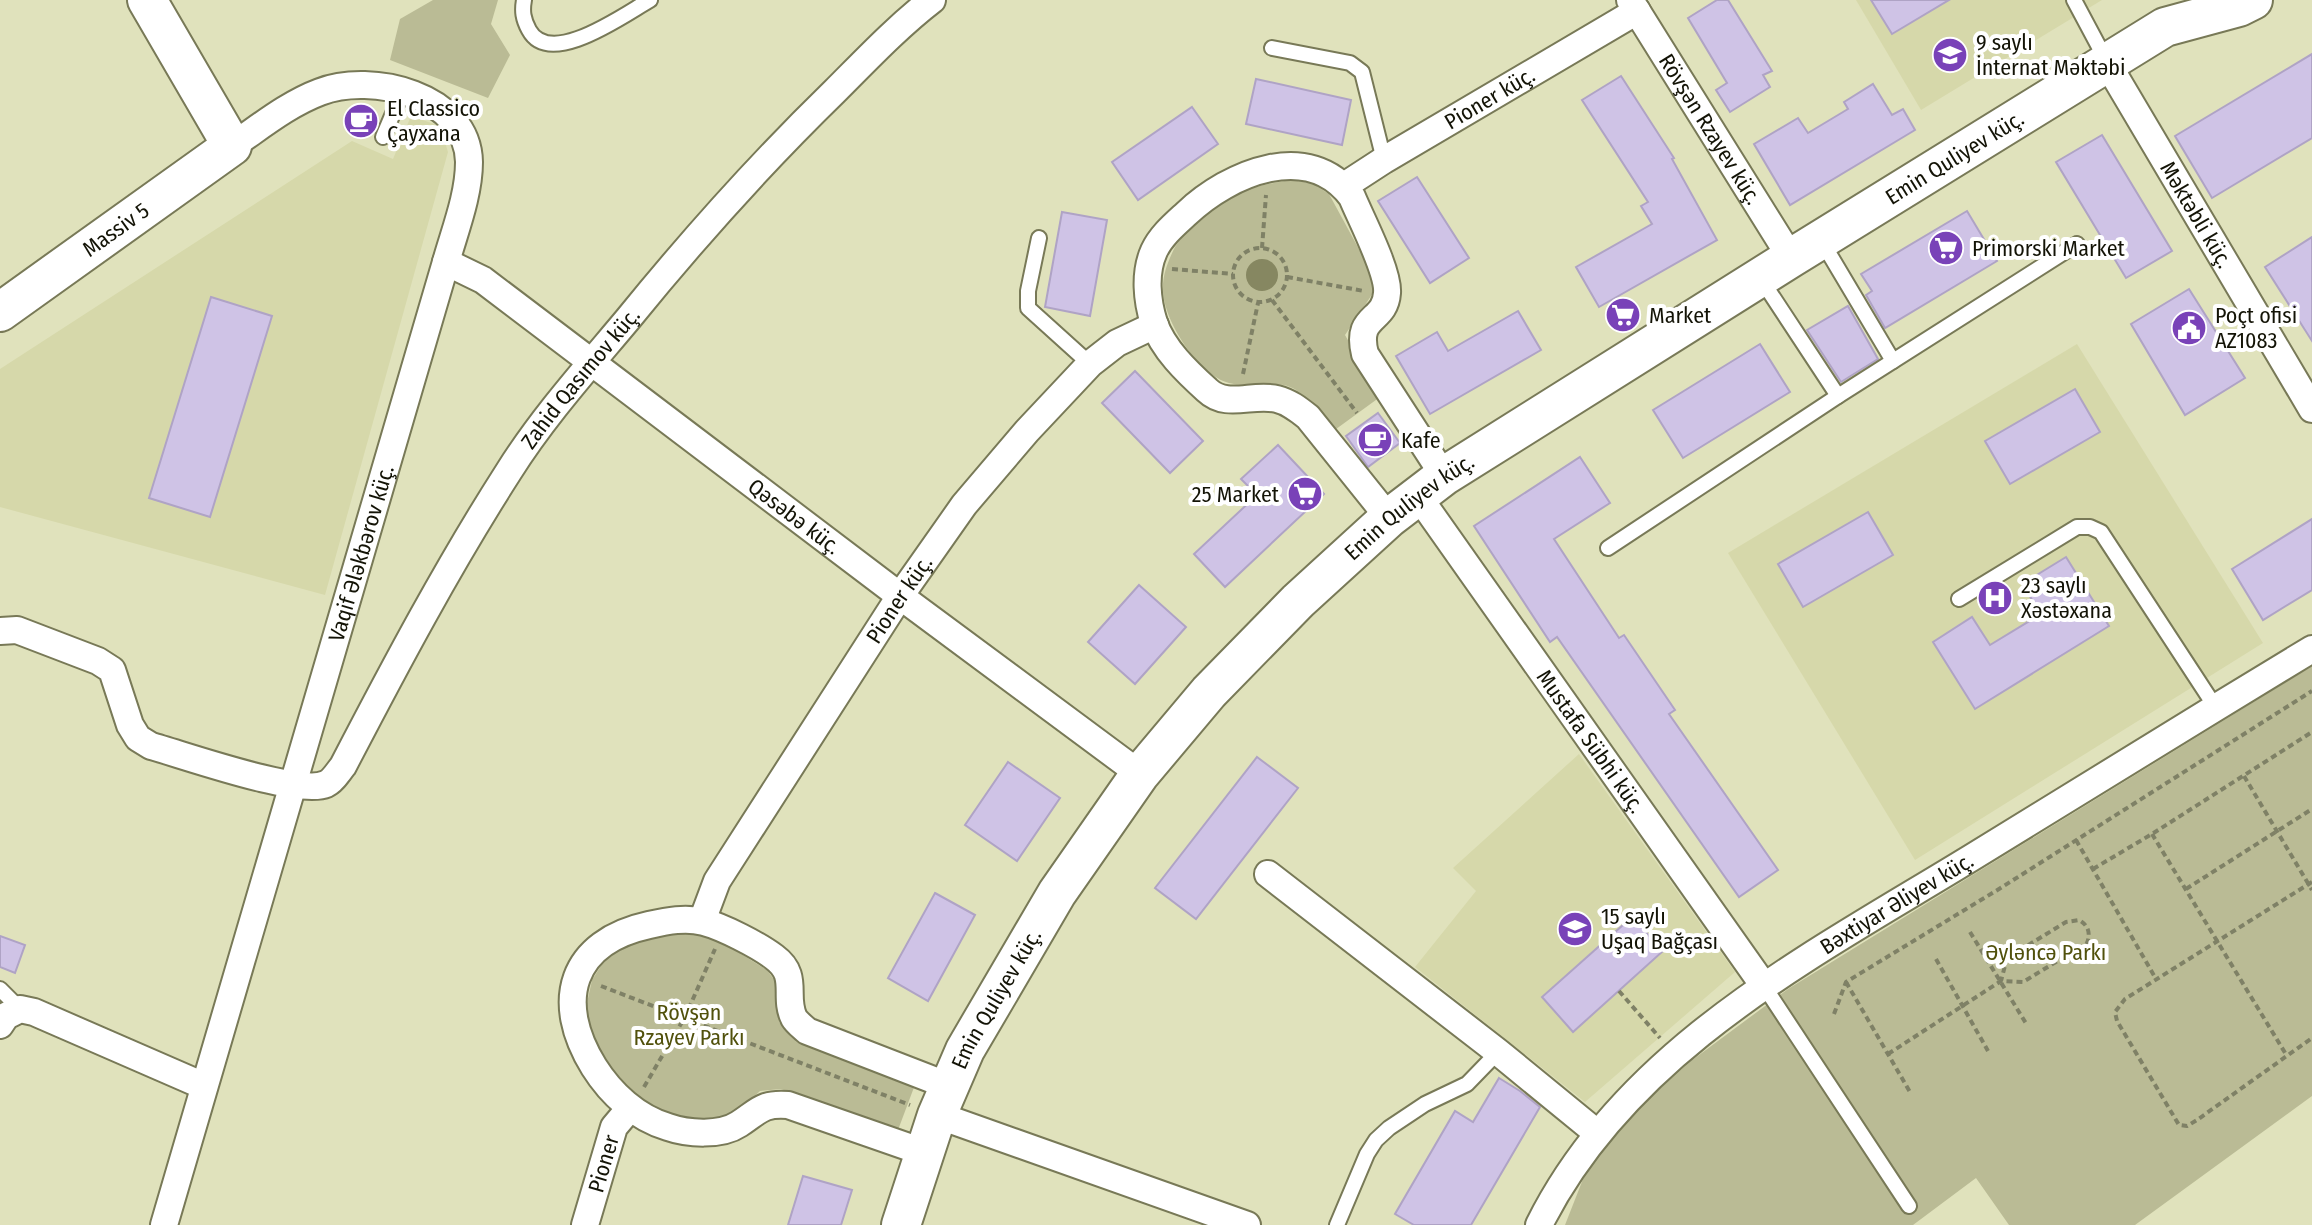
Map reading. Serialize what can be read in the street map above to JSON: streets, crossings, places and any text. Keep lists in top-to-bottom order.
{
  "streets": {
    "street": [
      "Pioner küç.",
      "Rövşən Rzayev küç.",
      "Emin Quliyev küç.",
      "Məktəbli küç.",
      "Massiv 5",
      "Zahid Qasımov küç.",
      "Qəsəbə küç.",
      "Vaqif Ələkbərov küç.",
      "Mustafa Sübhi küç.",
      "Bəxtiyar Əliyev küç.",
      "Pioner"
    ]
  },
  "crossings": [
    ["Pioner küç.", "Rövşən Rzayev küç."],
    ["Pioner küç.", "Qəsəbə küç."],
    ["Rövşən Rzayev küç.", "Emin Quliyev küç."],
    ["Emin Quliyev küç.", "Məktəbli küç."],
    ["Emin Quliyev küç.", "Qəsəbə küç."],
    ["Emin Quliyev küç.", "Mustafa Sübhi küç."],
    ["Massiv 5", "Vaqif Ələkbərov küç."],
    ["Zahid Qasımov küç.", "Qəsəbə küç."],
    ["Zahid Qasımov küç.", "Vaqif Ələkbərov küç."],
    ["Qəsəbə küç.", "Vaqif Ələkbərov küç."],
    ["Mustafa Sübhi küç.", "Bəxtiyar Əliyev küç."]
  ],
  "parks": ["Əyləncə Parkı", "Rövşən Rzayev Parkı"],
  "places": {
    "school or university": ["9 saylı İnternat Məktəbi", "15 saylı Uşaq Bağçası"],
    "cafe": ["El Classico Çayxana", "Kafe"],
    "supermarket": ["Primorski Market", "Market", "25 Market"],
    "public building": ["Poçt ofisi AZ1083"],
    "hospital": ["23 saylı Xəstəxana"]
  }
}
